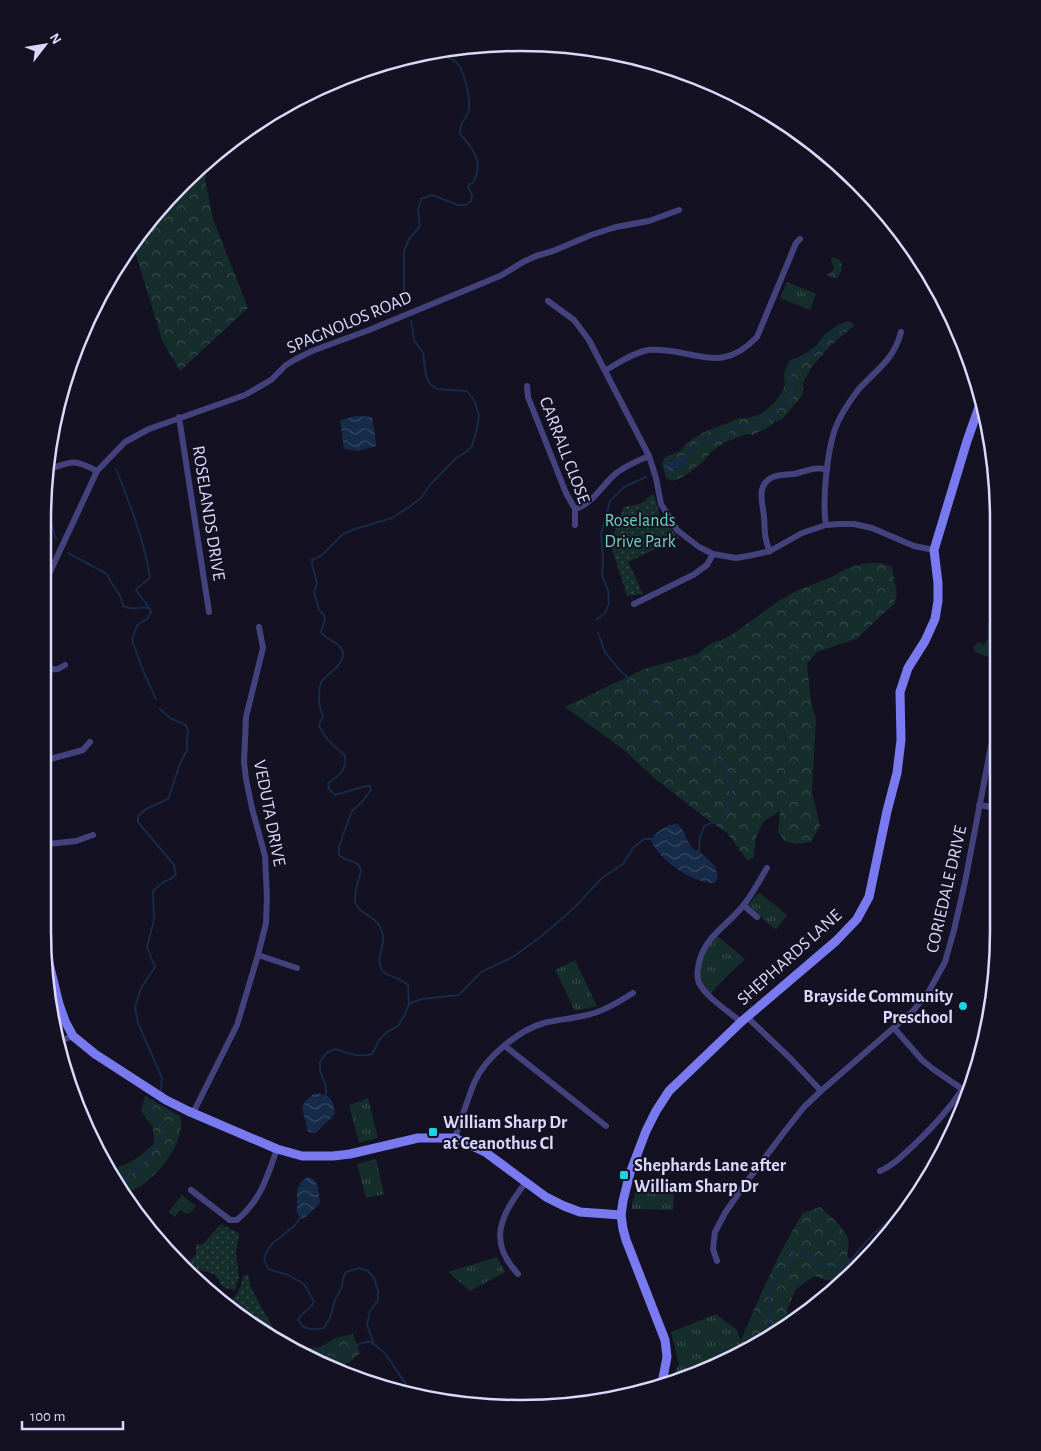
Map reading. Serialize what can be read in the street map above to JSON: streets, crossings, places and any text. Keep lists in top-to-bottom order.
{
  "streets": {
    "street": [
      "SPAGNOLOS ROAD",
      "CARRALL CLOSE",
      "ROSELANDS DRIVE",
      "VEDUTA DRIVE",
      "CORIEDALE DRIVE",
      "SHEPHARDS LANE"
    ]
  },
  "crossings": [
    ["SPAGNOLOS ROAD", "ROSELANDS DRIVE"]
  ],
  "parks": ["Roselands Drive Park"],
  "places": {
    "other": ["Brayside Community Preschool"],
    "transit": ["William Sharp Dr at Ceanothus Cl", "Shephards Lane after William Sharp Dr"]
  },
  "scale_bar": "100 m",
  "north": "top right"
}
